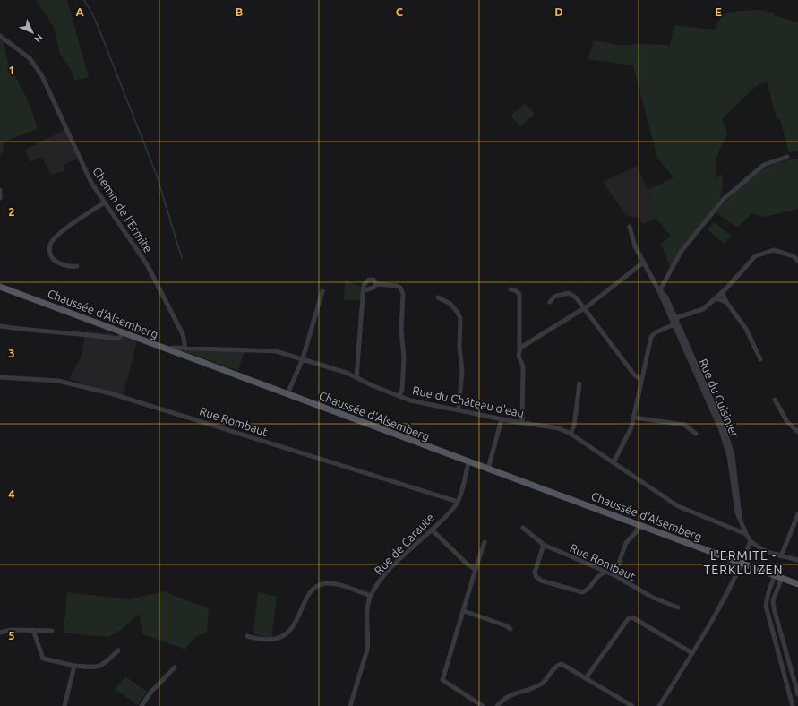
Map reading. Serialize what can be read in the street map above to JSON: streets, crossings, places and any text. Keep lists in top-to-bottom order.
{
  "streets": {
    "main road": ["Chaussée d'Alsemberg"],
    "street": [
      "Chemin de l'Ermite",
      "Rue du Cuisinier",
      "Rue du Château d'eau",
      "Rue Rombaut",
      "Rue de Caraute"
    ]
  },
  "crossings": [
    ["Chemin de l'Ermite", "Rue du Château d'eau"],
    ["Chaussée d'Alsemberg", "Rue du Château d'eau"],
    ["Chaussée d'Alsemberg", "Rue de Caraute"],
    ["Rue du Cuisinier", "Rue du Château d'eau"],
    ["Rue Rombaut", "Rue de Caraute"]
  ],
  "districts": ["L'ERMITE - TERKLUIZEN"],
  "north": "bottom right",
  "grid": {
    "columns": [
      "A",
      "B",
      "C",
      "D",
      "E"
    ],
    "rows": [
      "1",
      "2",
      "3",
      "4",
      "5"
    ]
  }
}
